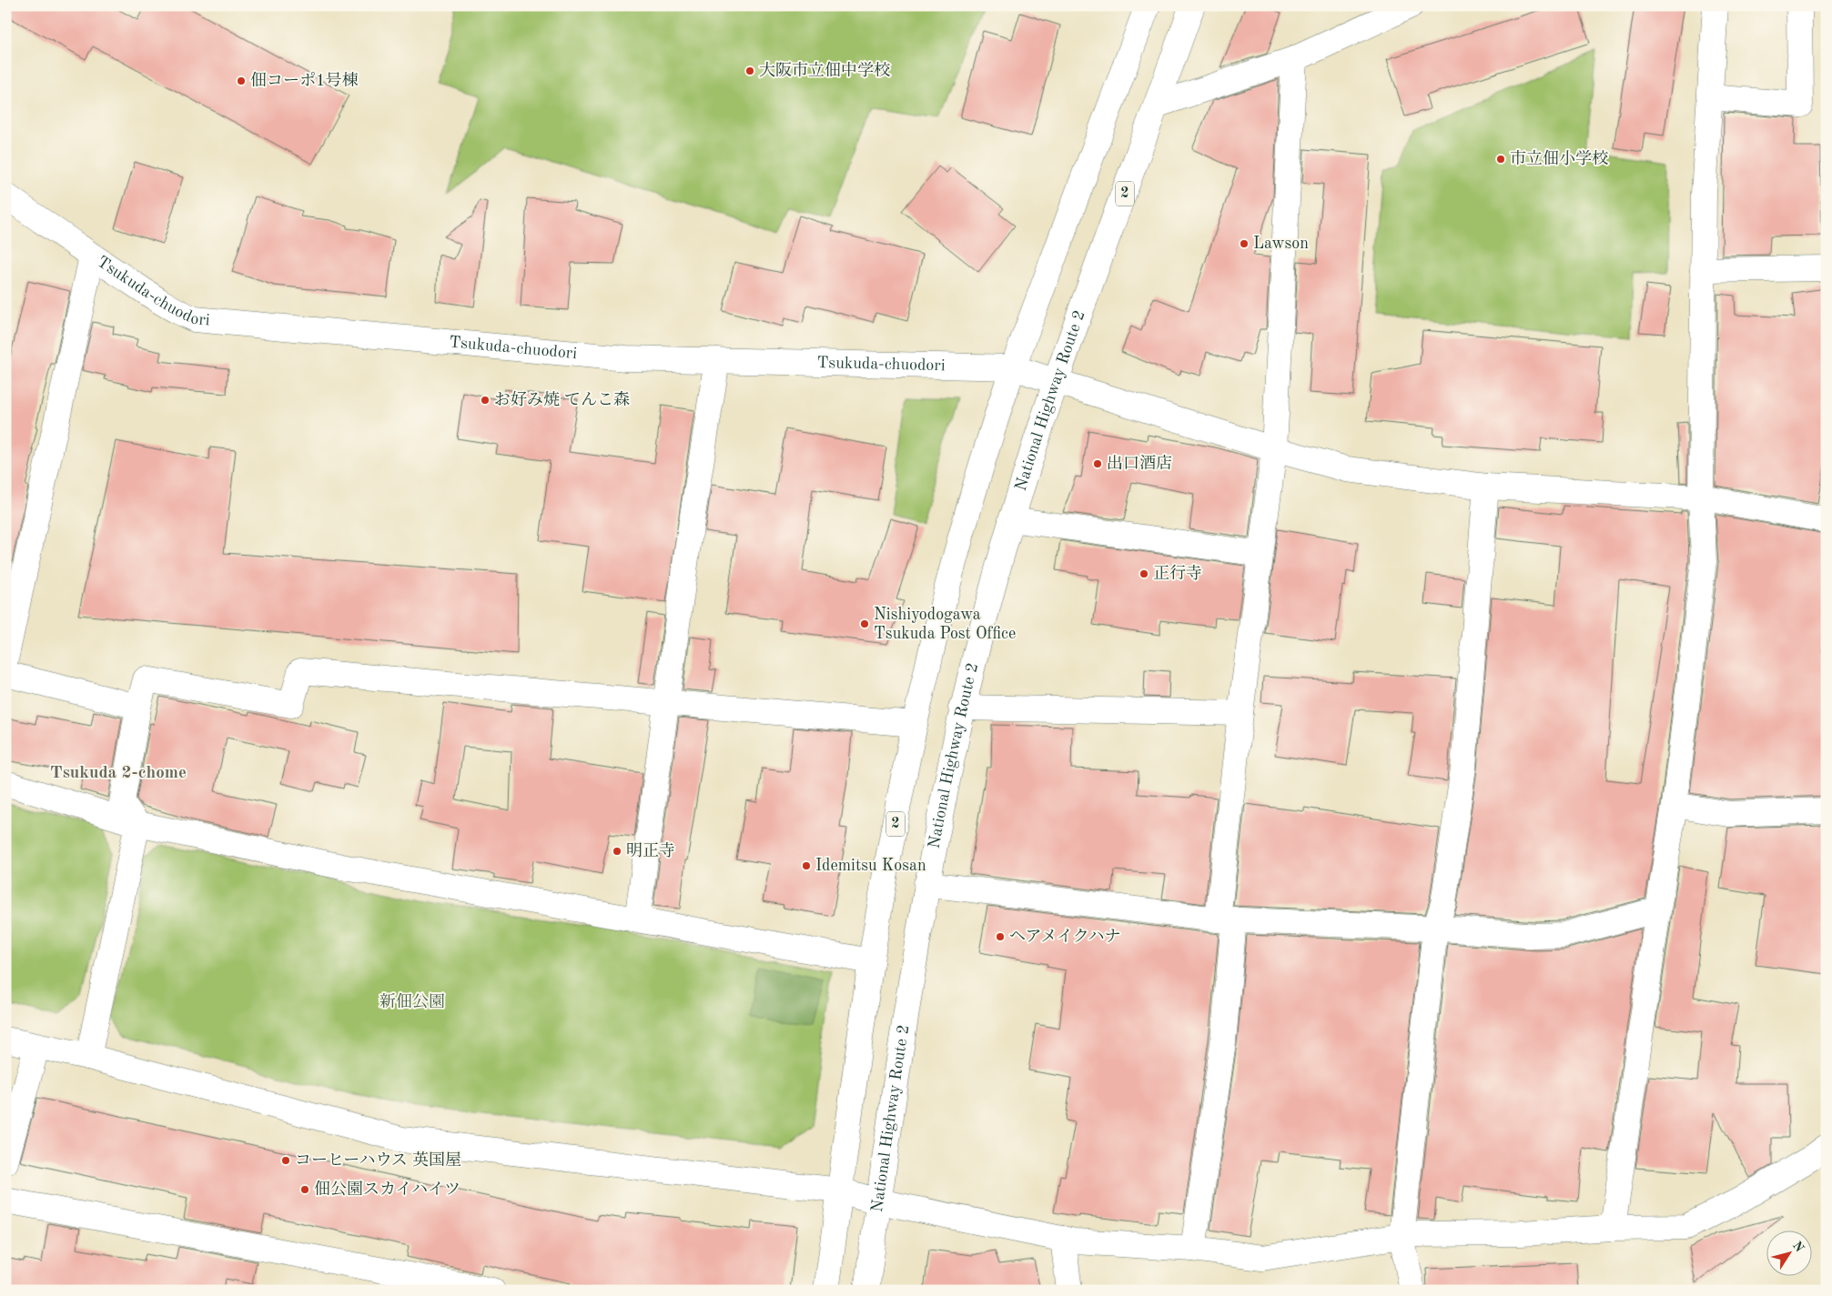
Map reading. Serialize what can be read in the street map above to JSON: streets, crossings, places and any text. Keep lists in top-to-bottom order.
{
  "streets": {
    "main road": ["2", "Tsukuda-chuodori", "National Highway Route 2"]
  },
  "crossings": [
    ["2", "Tsukuda-chuodori"],
    ["Tsukuda-chuodori", "National Highway Route 2"]
  ],
  "districts": ["Tsukuda 2-chome"],
  "parks": ["新佃公園"],
  "places": [
    "大阪市立佃中学校",
    "佃コーポ1号棟",
    "市立佃小学校",
    "Lawson",
    "お好み焼 てんこ森",
    "出口酒店",
    "正行寺",
    "Nishiyodogawa Tsukuda Post Office",
    "明正寺",
    "Idemitsu Kosan",
    "ヘアメイクハナ",
    "コーヒーハウス 英国屋",
    "佃公園スカイハイツ"
  ],
  "north": "top right"
}
